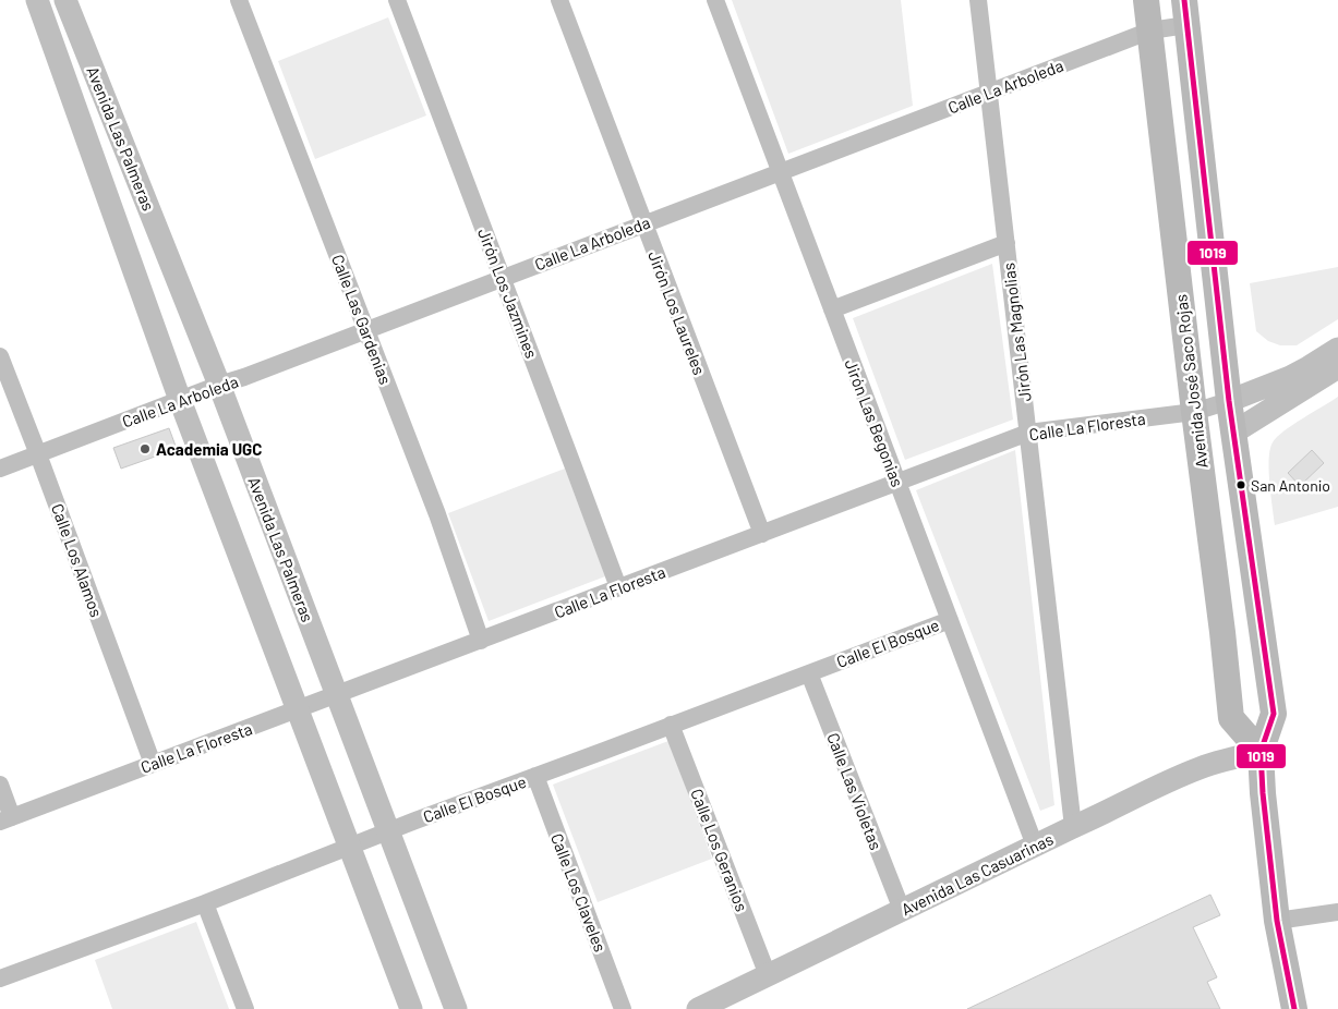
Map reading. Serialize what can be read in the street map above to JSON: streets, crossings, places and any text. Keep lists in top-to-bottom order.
{
  "streets": {
    "main road": ["Avenida José Saco Rojas"],
    "street": [
      "Calle La Arboleda",
      "Avenida Las Palmeras",
      "Jirón Los Jazmines",
      "Jirón Los Laureles",
      "Calle Las Gardenias",
      "Jirón Las Magnolias",
      "Jirón Las Begonias",
      "Calle La Floresta",
      "Calle Los Alamos",
      "Calle El Bosque",
      "Calle Las Violetas",
      "Calle Los Geranios",
      "Avenida Las Casuarinas",
      "Calle Los Claveles"
    ]
  },
  "crossings": [
    ["Calle La Arboleda", "Avenida Las Palmeras"],
    ["Calle La Arboleda", "Jirón Los Jazmines"],
    ["Calle La Arboleda", "Jirón Los Laureles"],
    ["Calle La Arboleda", "Calle Las Gardenias"],
    ["Calle La Arboleda", "Jirón Las Magnolias"],
    ["Calle La Arboleda", "Avenida José Saco Rojas"],
    ["Calle La Arboleda", "Jirón Las Begonias"],
    ["Calle La Arboleda", "Calle Los Alamos"],
    ["Avenida Las Palmeras", "Calle La Floresta"],
    ["Avenida Las Palmeras", "Calle El Bosque"],
    ["Jirón Los Jazmines", "Calle La Floresta"],
    ["Jirón Los Laureles", "Calle La Floresta"],
    ["Calle Las Gardenias", "Calle La Floresta"],
    ["Jirón Las Magnolias", "Calle La Floresta"],
    ["Jirón Las Magnolias", "Avenida Las Casuarinas"],
    ["Avenida José Saco Rojas", "Calle La Floresta"],
    ["Avenida José Saco Rojas", "Avenida Las Casuarinas"],
    ["Jirón Las Begonias", "Calle La Floresta"],
    ["Jirón Las Begonias", "Calle El Bosque"],
    ["Jirón Las Begonias", "Avenida Las Casuarinas"],
    ["Calle La Floresta", "Calle Los Alamos"],
    ["Calle El Bosque", "Calle Las Violetas"],
    ["Calle El Bosque", "Calle Los Geranios"],
    ["Calle El Bosque", "Calle Los Claveles"],
    ["Calle Las Violetas", "Avenida Las Casuarinas"],
    ["Calle Los Geranios", "Avenida Las Casuarinas"]
  ],
  "places": ["Academia UGC", "San Antonio"],
  "lines": ["transit line 1019"]
}
